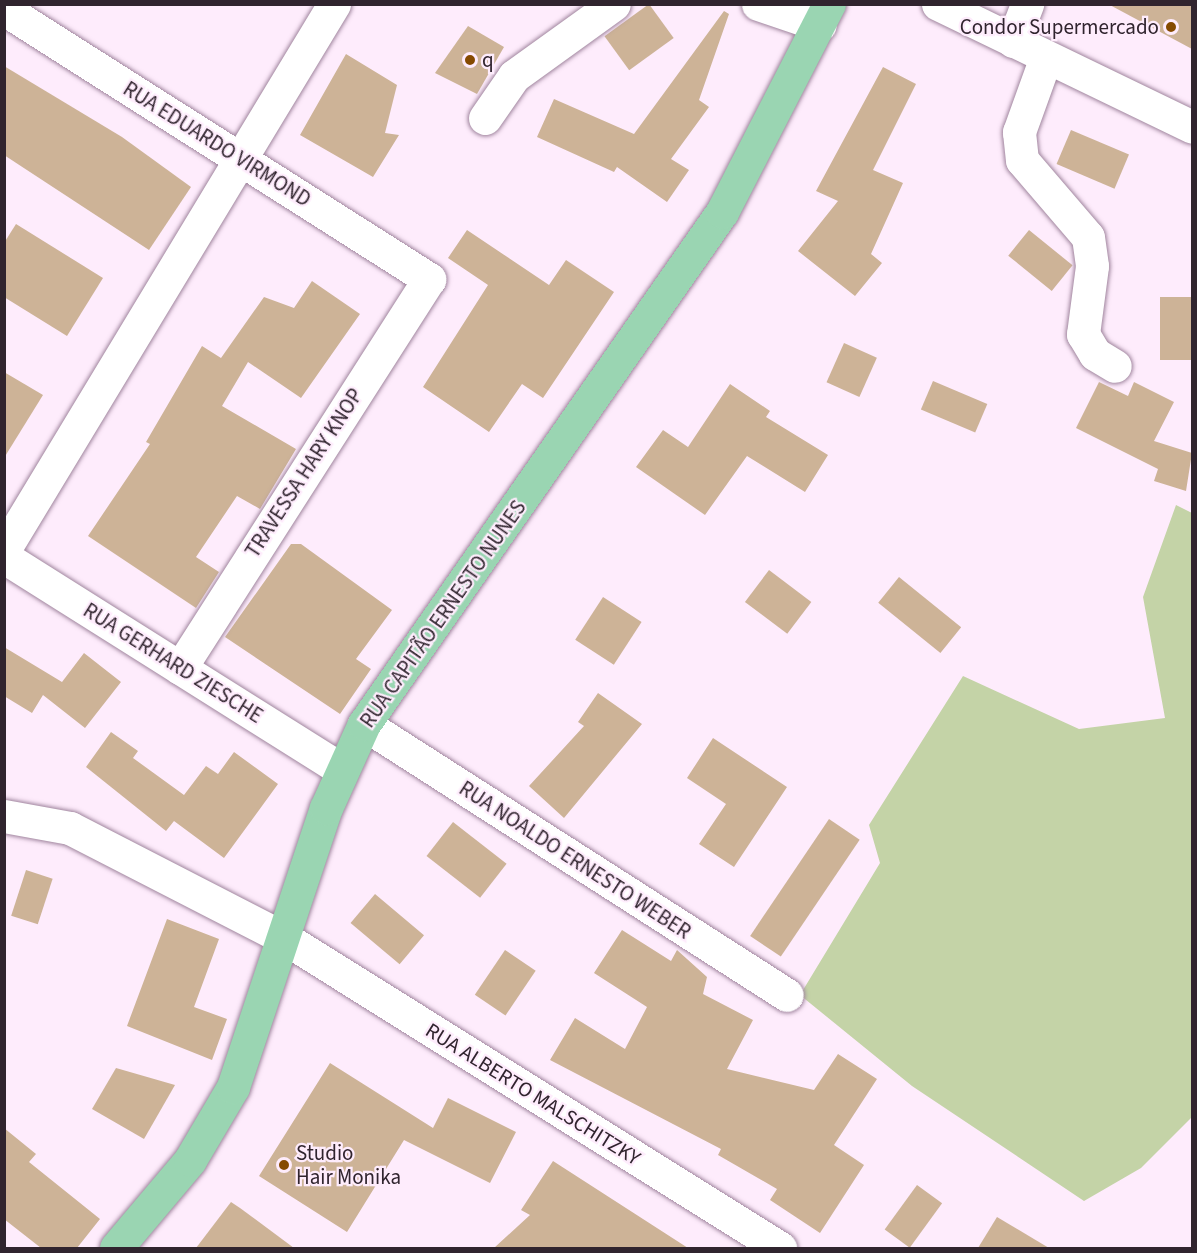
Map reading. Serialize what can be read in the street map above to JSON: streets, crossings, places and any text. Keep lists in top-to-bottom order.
{
  "streets": {
    "main road": ["RUA CAPITÃO ERNESTO NUNES"],
    "street": [
      "RUA EDUARDO VIRMOND",
      "TRAVESSA HARY KNOP",
      "RUA GERHARD ZIESCHE",
      "RUA NOALDO ERNESTO WEBER",
      "RUA ALBERTO MALSCHITZKY"
    ]
  },
  "crossings": [
    ["RUA EDUARDO VIRMOND", "TRAVESSA HARY KNOP"],
    ["TRAVESSA HARY KNOP", "RUA GERHARD ZIESCHE"],
    ["RUA CAPITÃO ERNESTO NUNES", "RUA GERHARD ZIESCHE"],
    ["RUA CAPITÃO ERNESTO NUNES", "RUA NOALDO ERNESTO WEBER"],
    ["RUA CAPITÃO ERNESTO NUNES", "RUA ALBERTO MALSCHITZKY"]
  ],
  "places": ["Condor Supermercado", "q", "Studio Hair Monika"]
}
